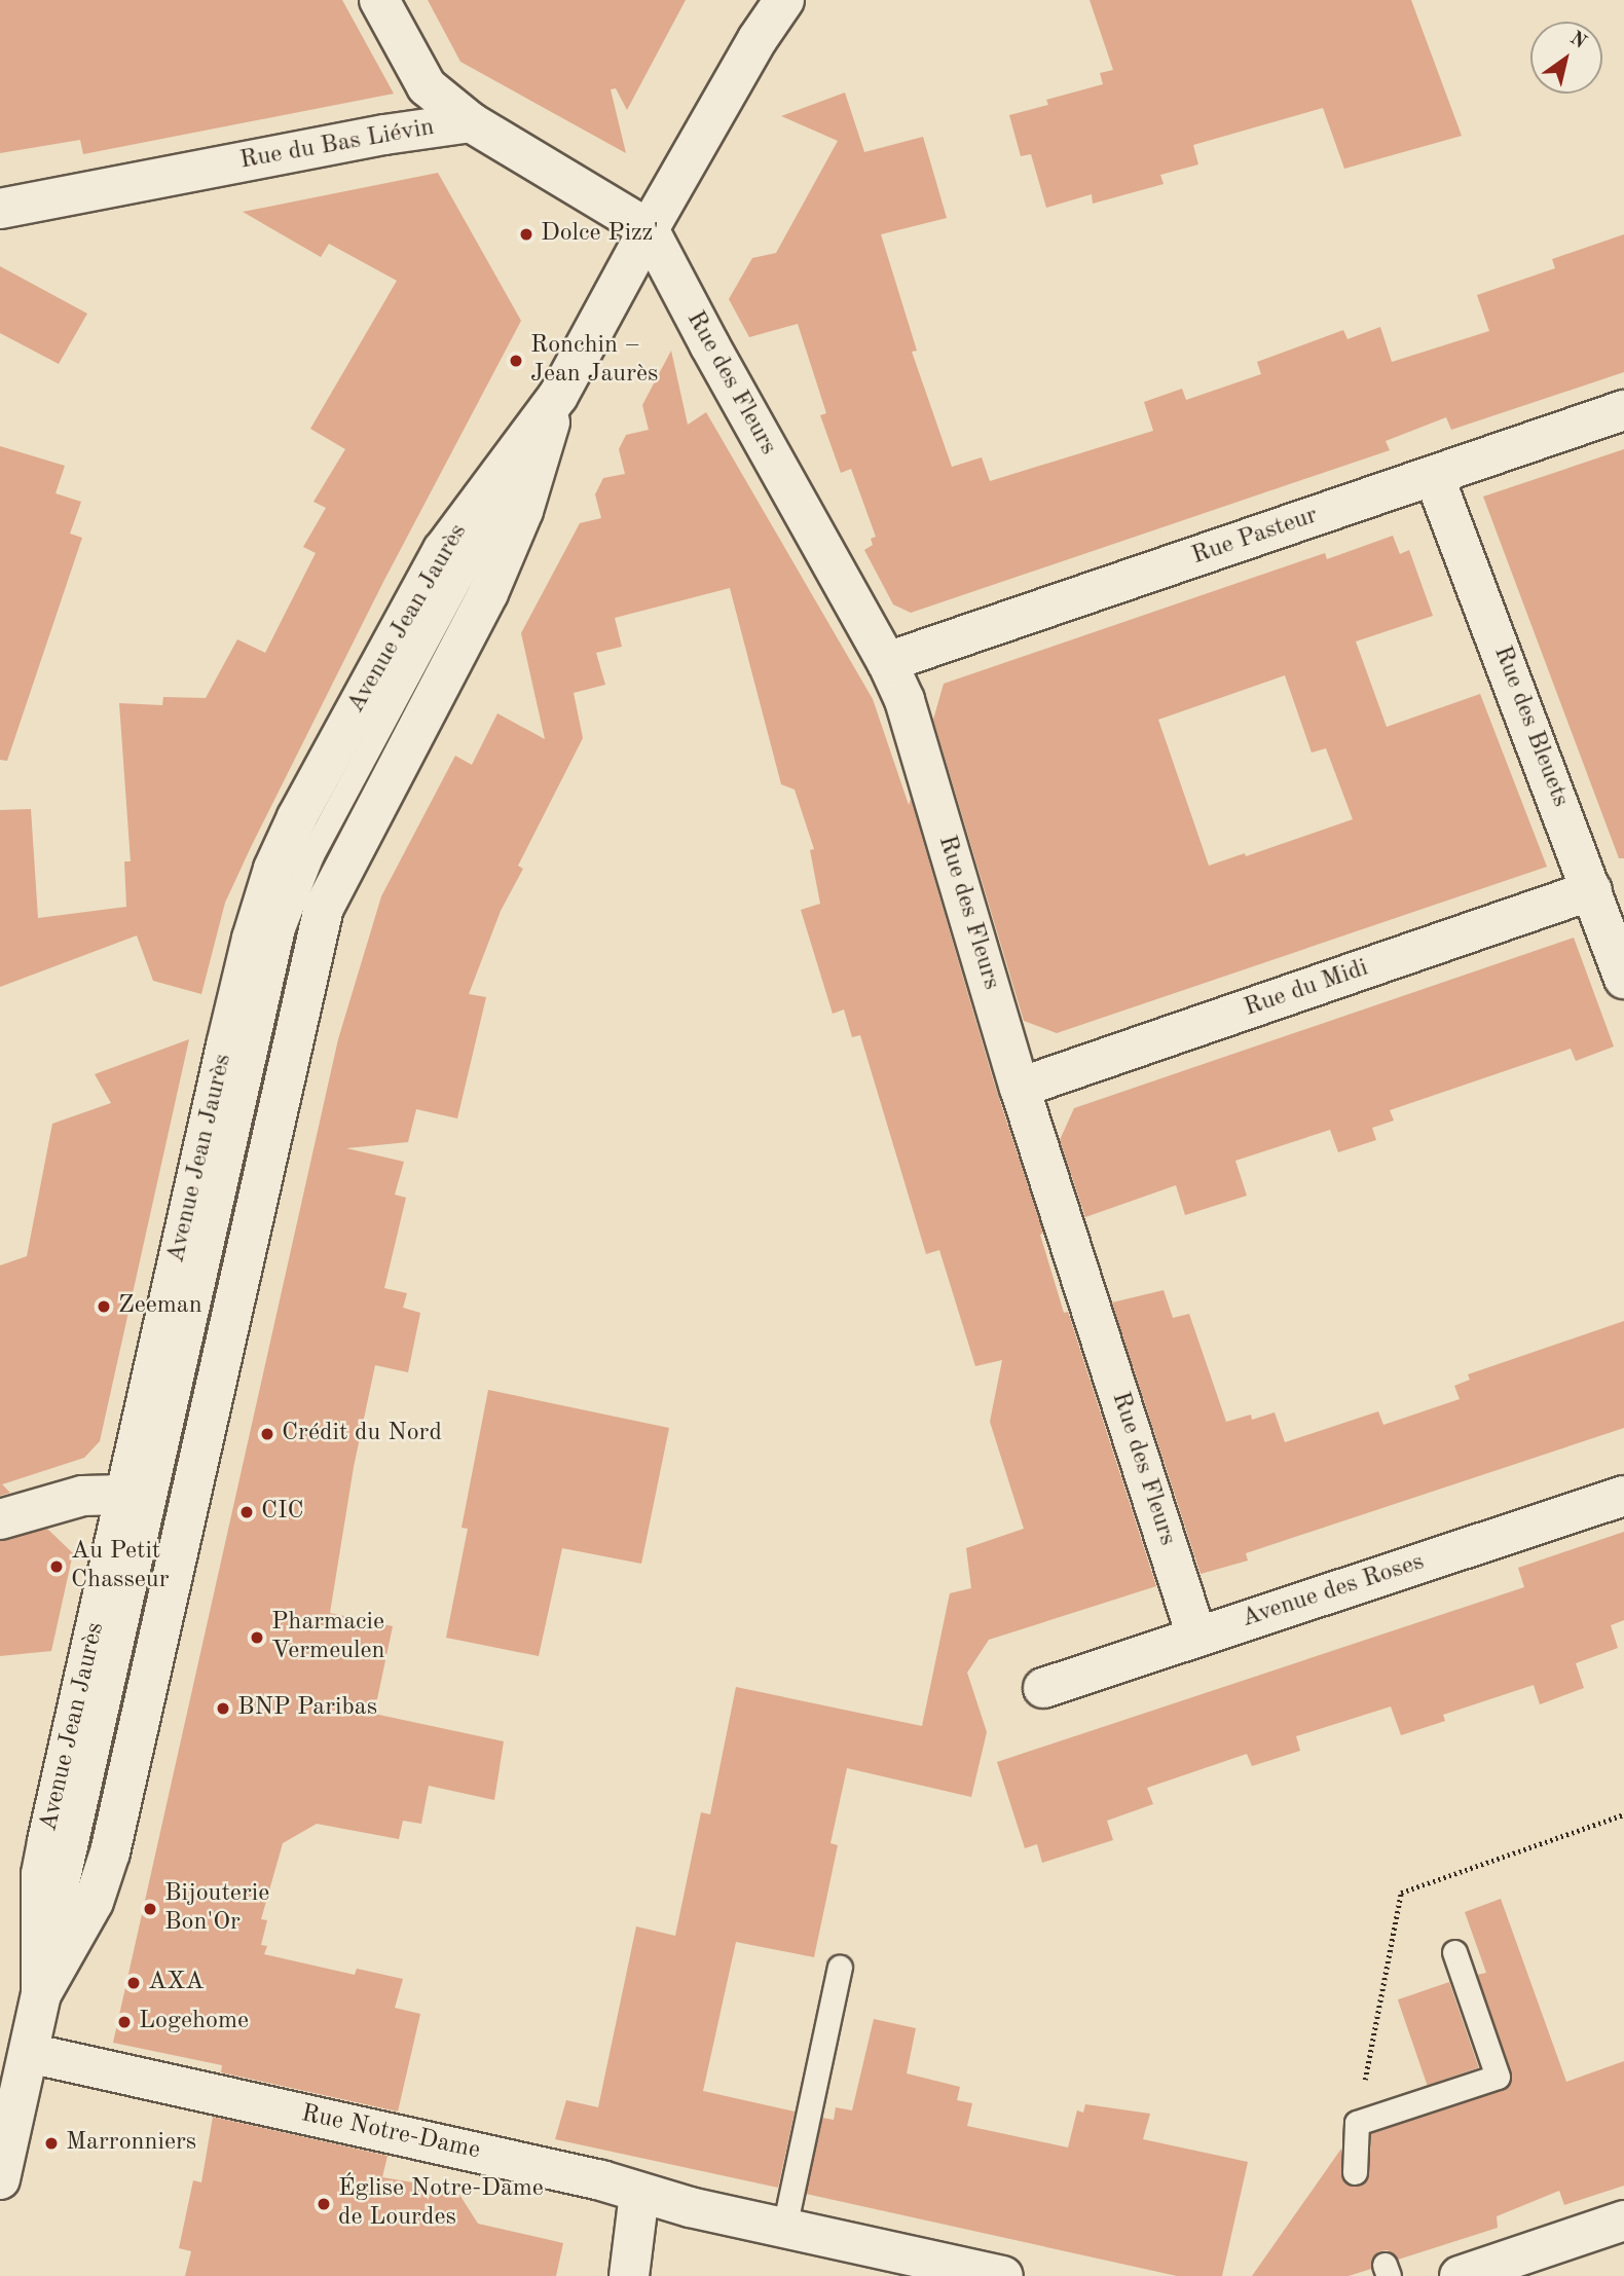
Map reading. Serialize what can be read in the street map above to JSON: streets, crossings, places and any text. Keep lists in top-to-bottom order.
{
  "streets": {
    "street": [
      "Rue du Bas Liévin",
      "Rue des Fleurs",
      "Rue Pasteur",
      "Avenue Jean Jaurès",
      "Rue des Bleuets",
      "Rue du Midi",
      "Avenue des Roses",
      "Rue Notre-Dame"
    ]
  },
  "crossings": [
    ["Rue du Bas Liévin", "Rue des Fleurs"],
    ["Rue du Bas Liévin", "Avenue Jean Jaurès"],
    ["Rue des Fleurs", "Rue Pasteur"],
    ["Rue des Fleurs", "Avenue Jean Jaurès"],
    ["Rue des Fleurs", "Rue du Midi"],
    ["Rue des Fleurs", "Avenue des Roses"],
    ["Rue Pasteur", "Rue des Bleuets"],
    ["Avenue Jean Jaurès", "Rue Notre-Dame"],
    ["Rue des Bleuets", "Rue du Midi"]
  ],
  "places": [
    "Dolce Pizz'",
    "Ronchin – Jean Jaurès",
    "Zeeman",
    "Crédit du Nord",
    "CIC",
    "Au Petit Chasseur",
    "Pharmacie Vermeulen",
    "BNP Paribas",
    "Bijouterie Bon'Or",
    "AXA",
    "Logehome",
    "Marronniers",
    "Église Notre-Dame de Lourdes"
  ],
  "north": "top right"
}
